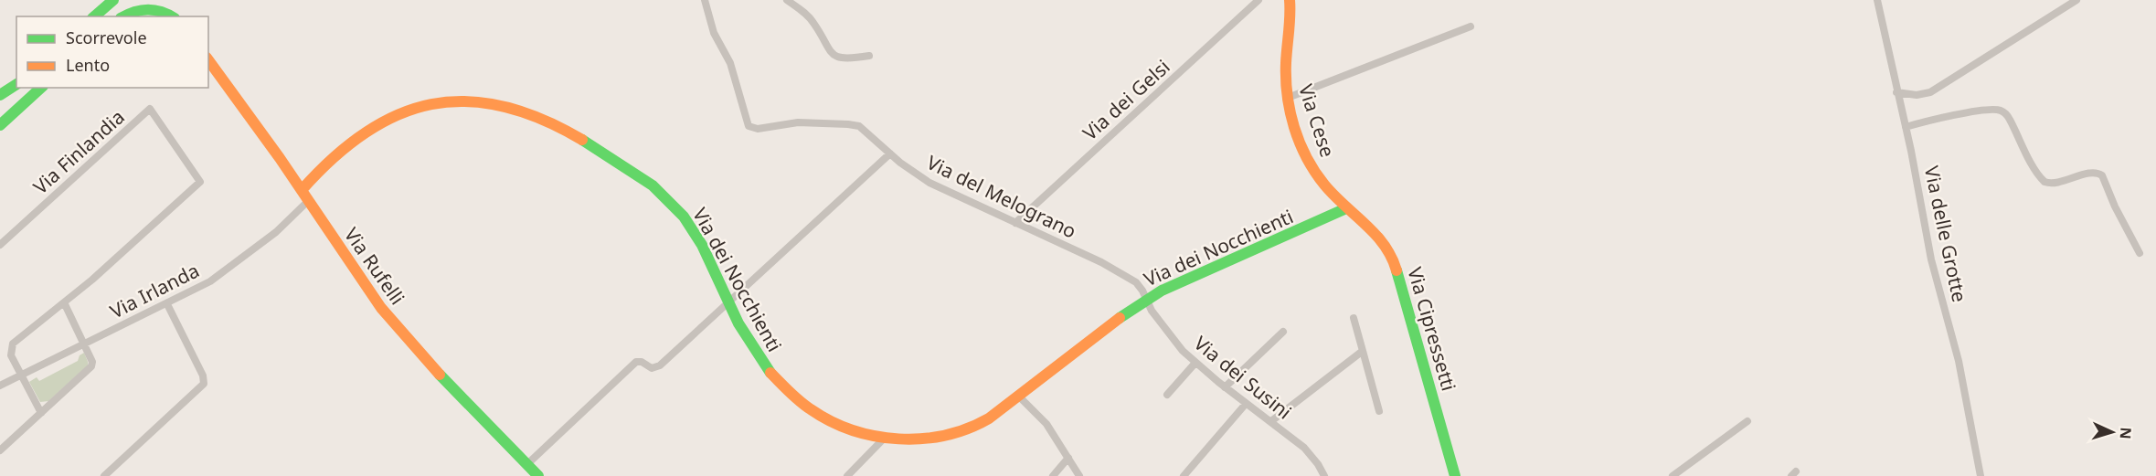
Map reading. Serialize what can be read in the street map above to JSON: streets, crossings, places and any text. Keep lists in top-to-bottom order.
{
  "streets": {
    "street": [
      "Via dei Gelsi",
      "Via Cese",
      "Via Finlandia",
      "Via del Melograno",
      "Via delle Grotte",
      "Via dei Nocchienti",
      "Via Rufelli",
      "Via Irlanda",
      "Via Cipressetti",
      "Via dei Susini"
    ]
  },
  "crossings": [
    ["Via dei Gelsi", "Via del Melograno"],
    ["Via Cese", "Via dei Nocchienti"],
    ["Via Cese", "Via Cipressetti"],
    ["Via Finlandia", "Via Irlanda"],
    ["Via del Melograno", "Via dei Nocchienti"],
    ["Via del Melograno", "Via dei Susini"],
    ["Via dei Nocchienti", "Via Rufelli"],
    ["Via dei Nocchienti", "Via Cipressetti"],
    ["Via dei Nocchienti", "Via dei Susini"],
    ["Via Rufelli", "Via Irlanda"]
  ],
  "legend": ["Scorrevole", "Lento"],
  "north": "right"
}
